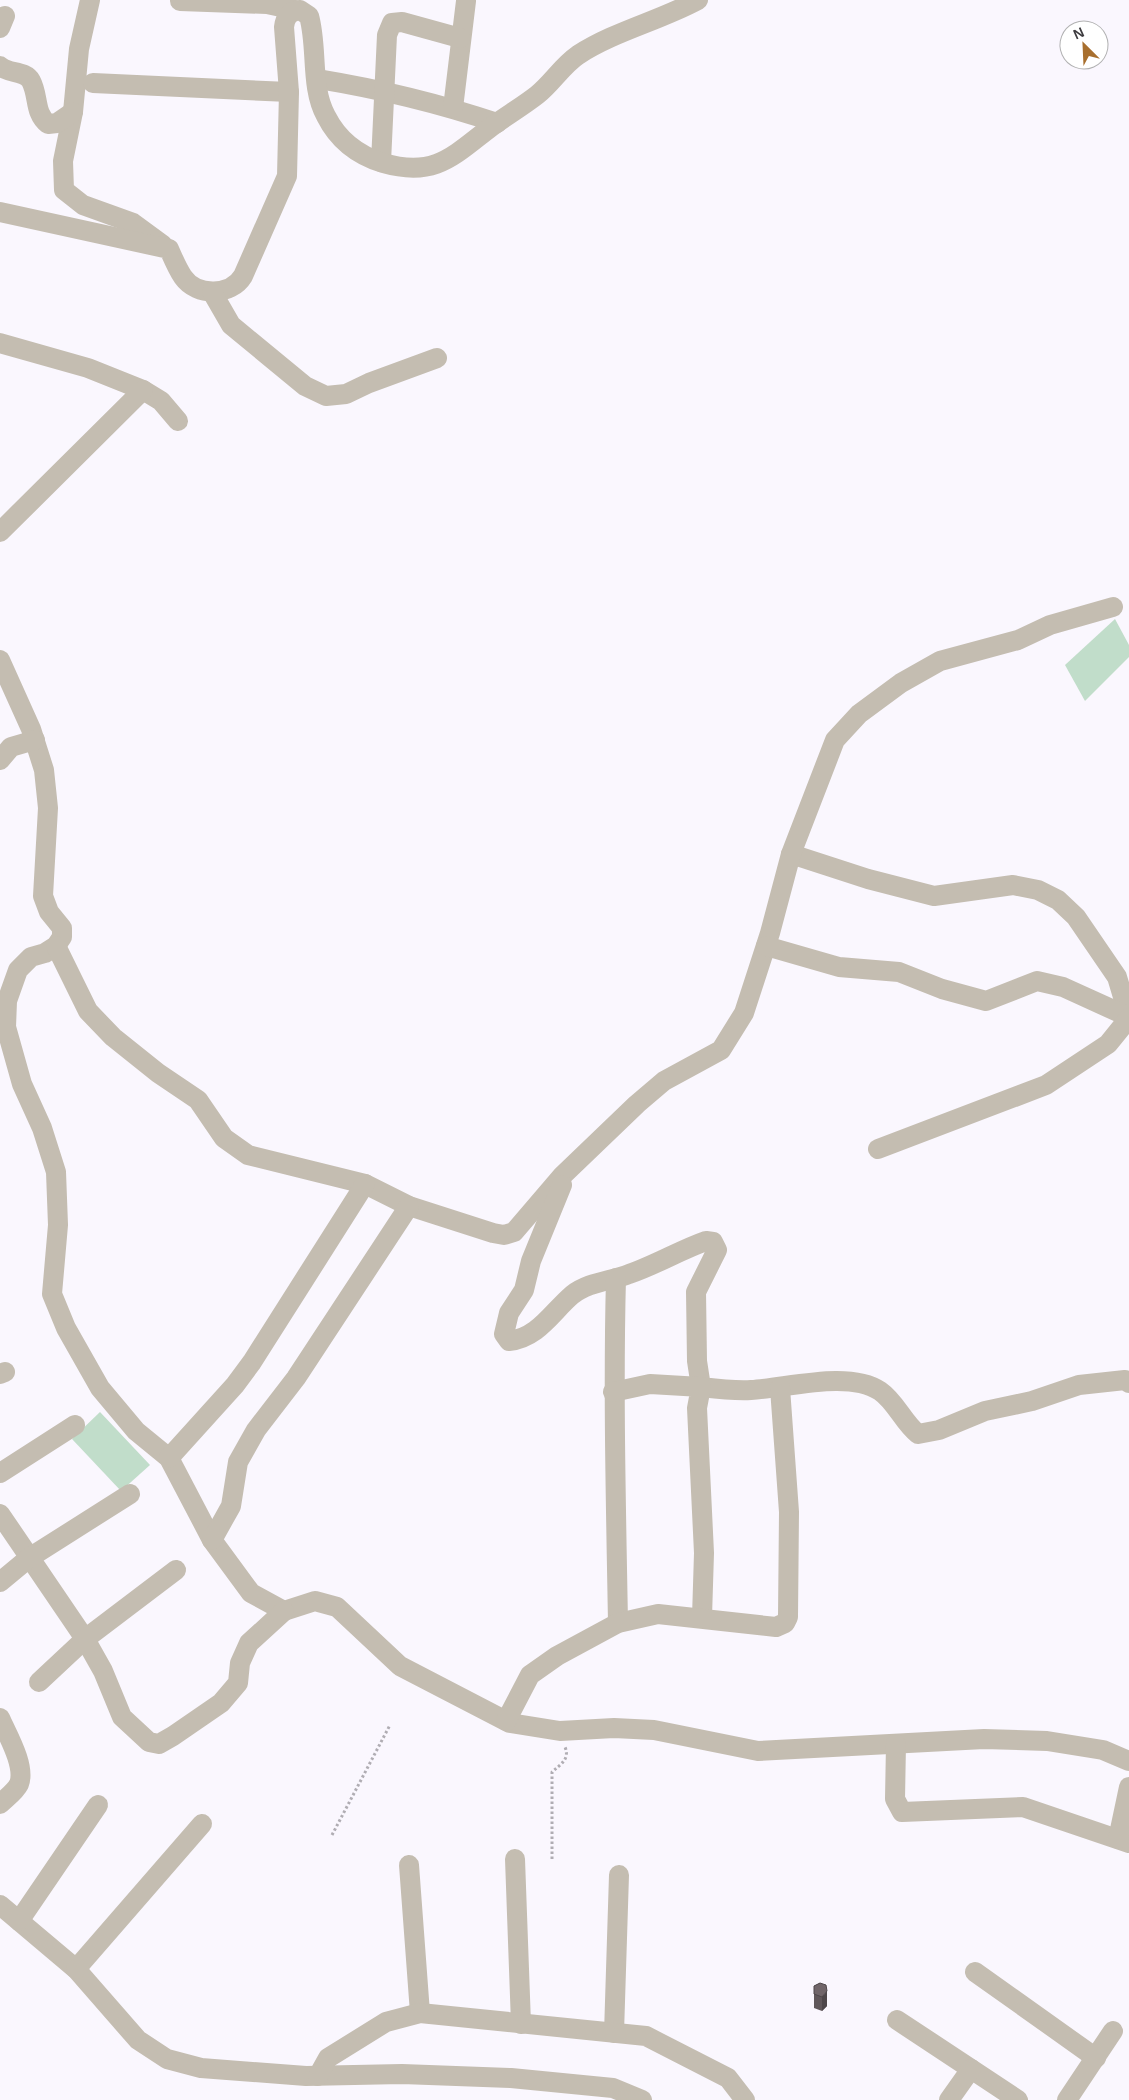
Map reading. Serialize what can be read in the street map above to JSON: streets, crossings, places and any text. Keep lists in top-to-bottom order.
{
  "north": "top left"
}
